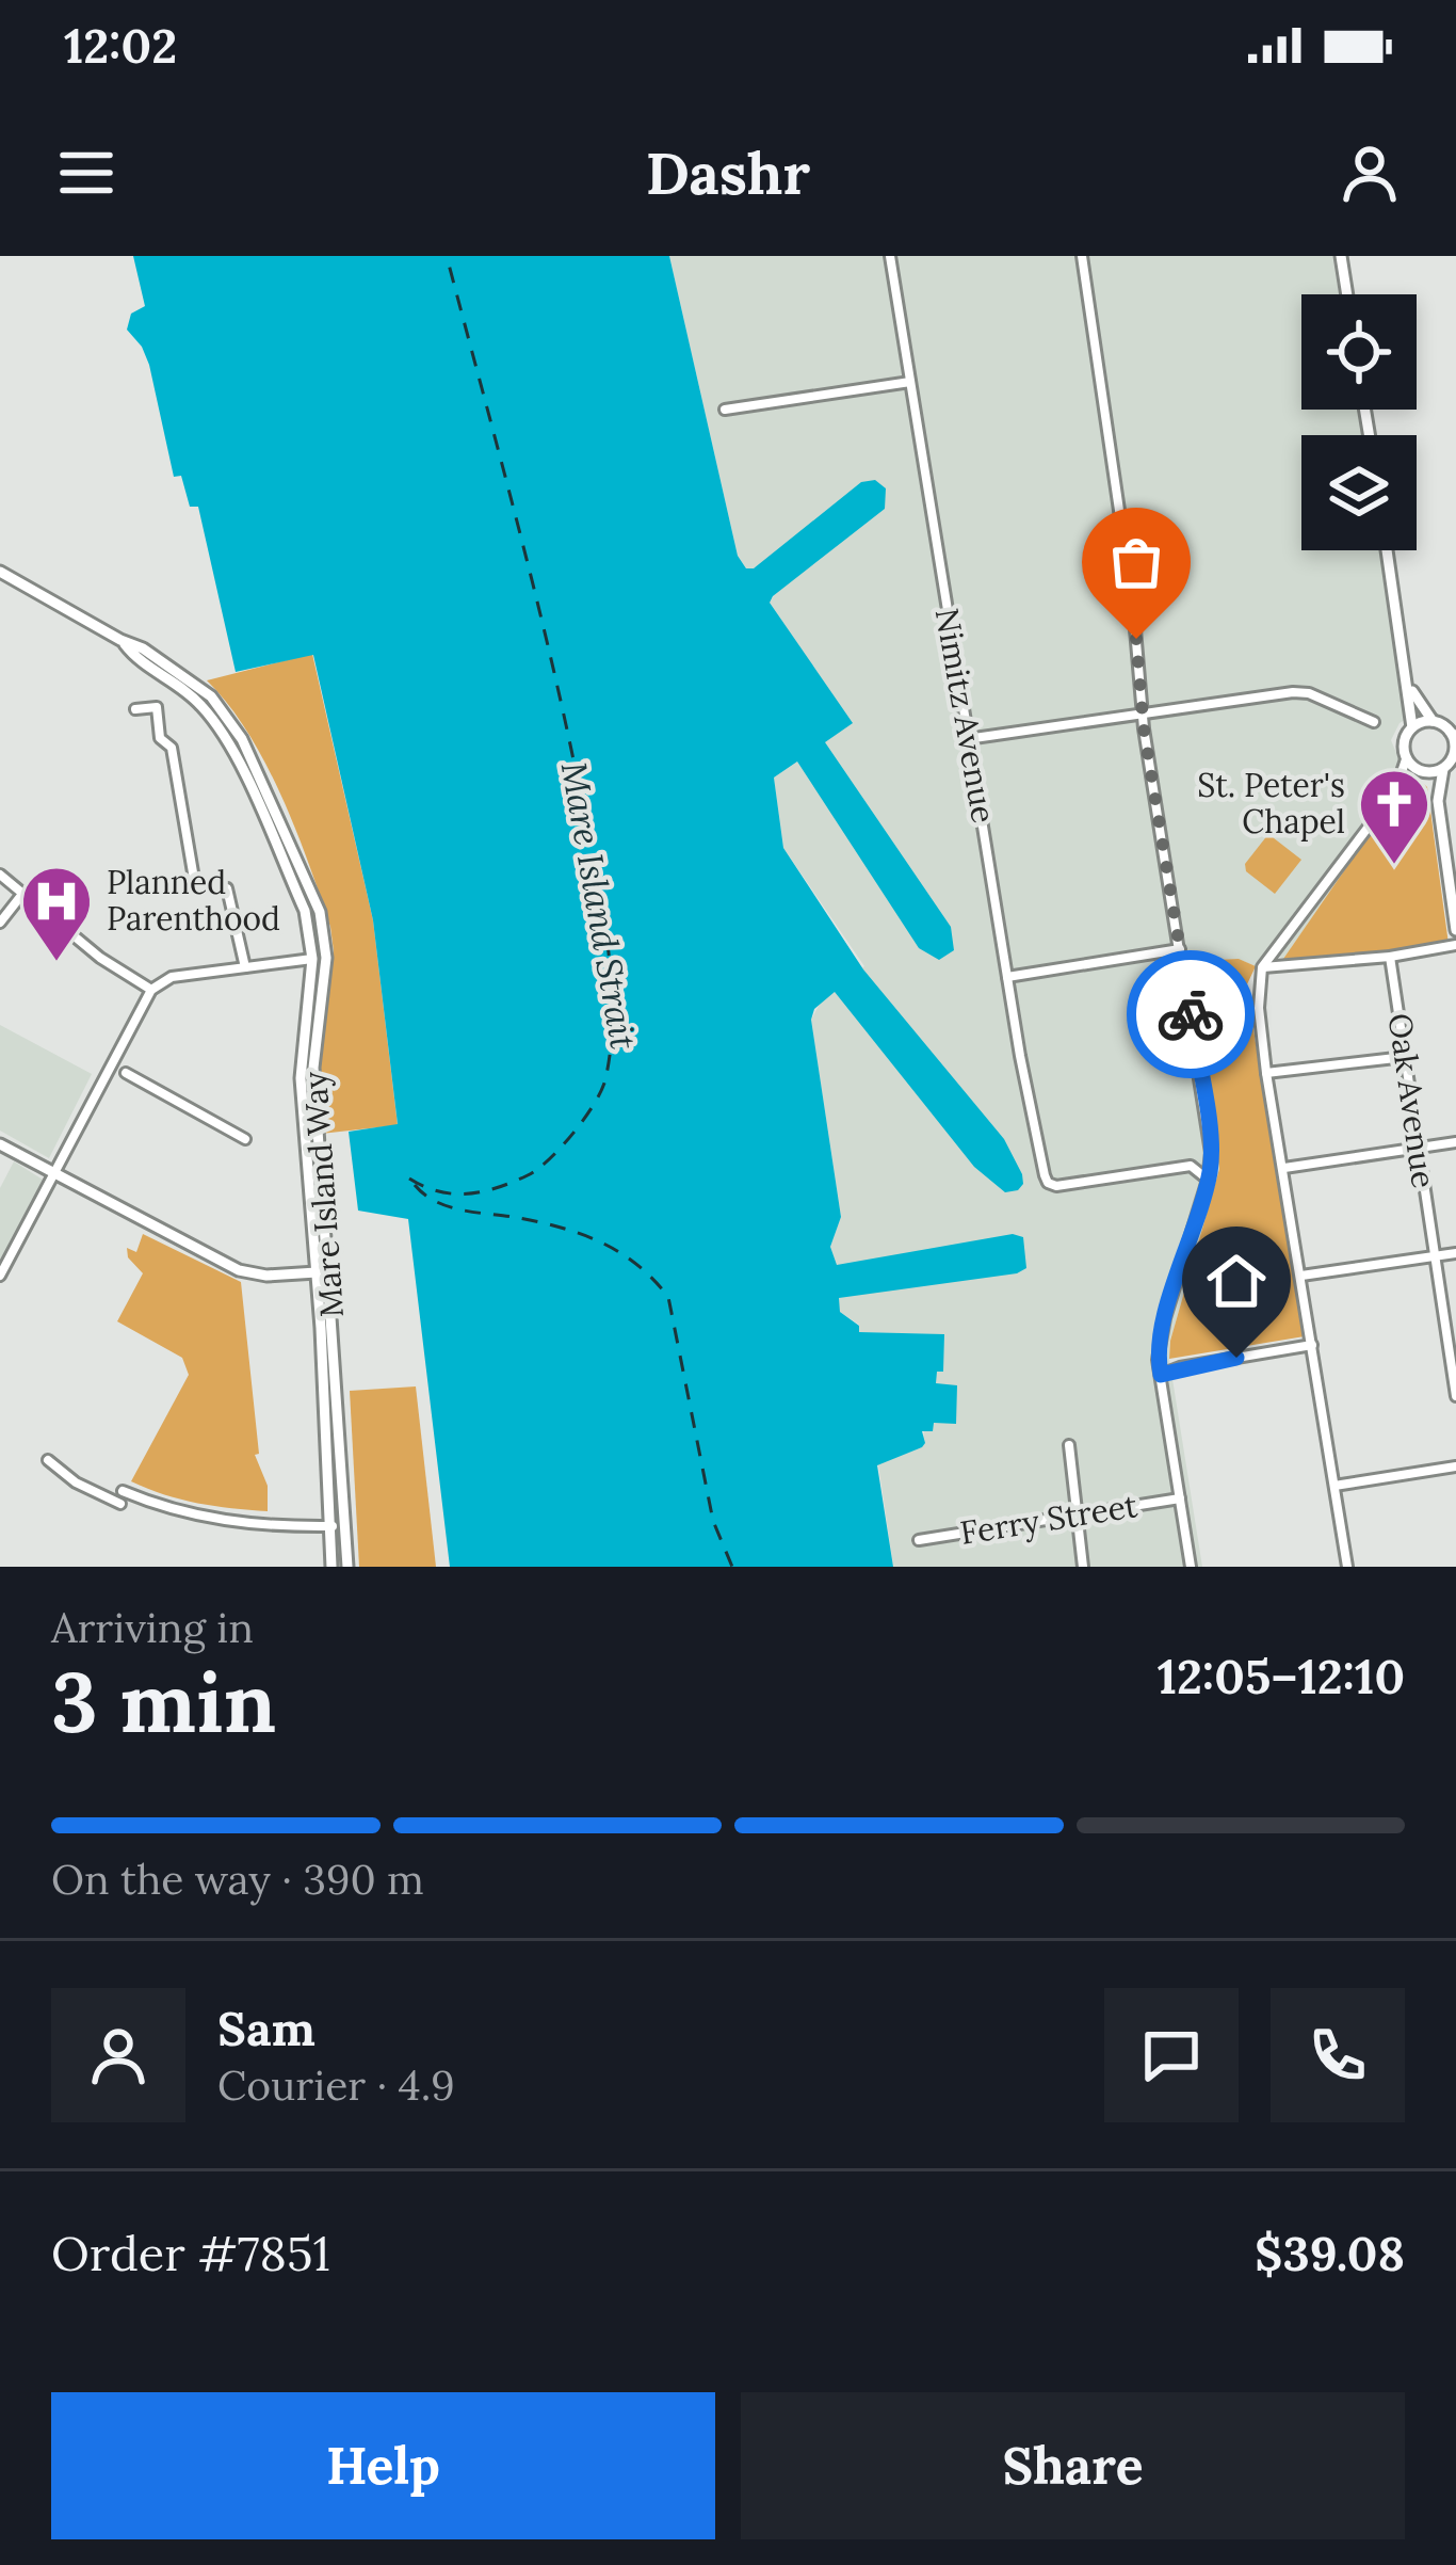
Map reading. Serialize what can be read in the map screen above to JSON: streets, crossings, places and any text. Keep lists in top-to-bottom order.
{
  "streets": {
    "main road": ["Mare Island Way"],
    "street": ["Nimitz Avenue", "Oak Avenue", "Ferry Street"]
  },
  "water": ["Mare Island Strait"],
  "places": {
    "church": ["St. Peter's Chapel"],
    "hospital": ["Planned Parenthood"]
  },
  "page": {
    "status": "12:02",
    "header": "Dashr",
    "heading": ["3 min", "Arriving in", "12:05–12:10"],
    "panel": [
      "Sam",
      "Courier · 4.9",
      "Order #7851",
      "$39.08"
    ],
    "bar": "On the way · 390 m",
    "buttons": ["Help", "Share"]
  }
}
